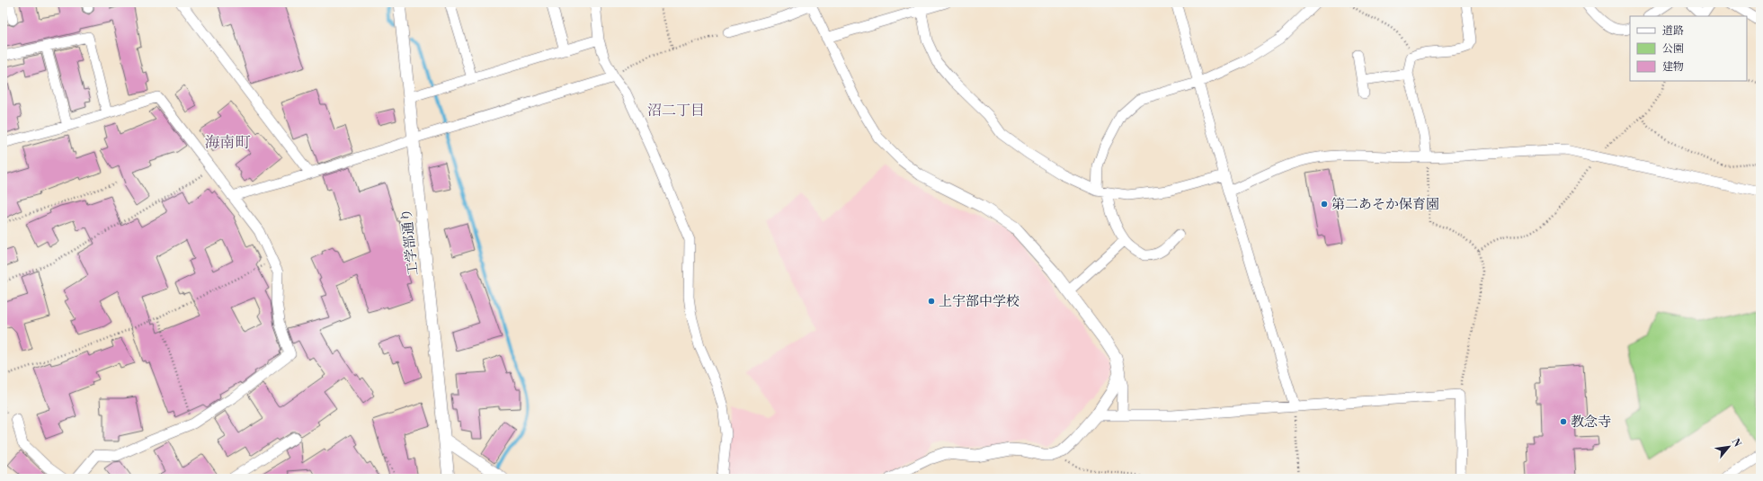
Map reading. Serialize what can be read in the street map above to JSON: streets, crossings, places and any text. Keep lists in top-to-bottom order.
{
  "streets": {
    "street": ["工学部通り"]
  },
  "districts": ["沼二丁目", "海南町"],
  "places": ["第二あそか保育園", "上宇部中学校", "教念寺"],
  "legend": ["道路", "公園", "建物"],
  "north": "top right"
}
